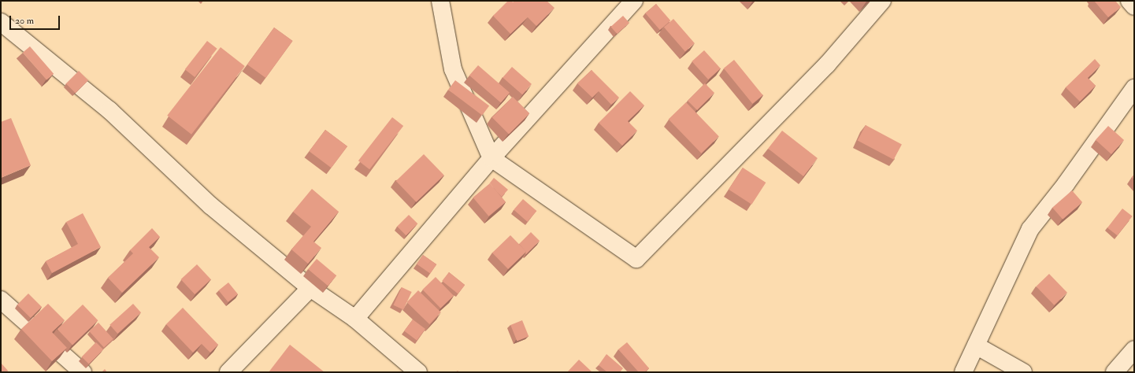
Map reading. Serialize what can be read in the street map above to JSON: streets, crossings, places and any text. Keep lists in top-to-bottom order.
{
  "scale_bar": "20 m"
}
